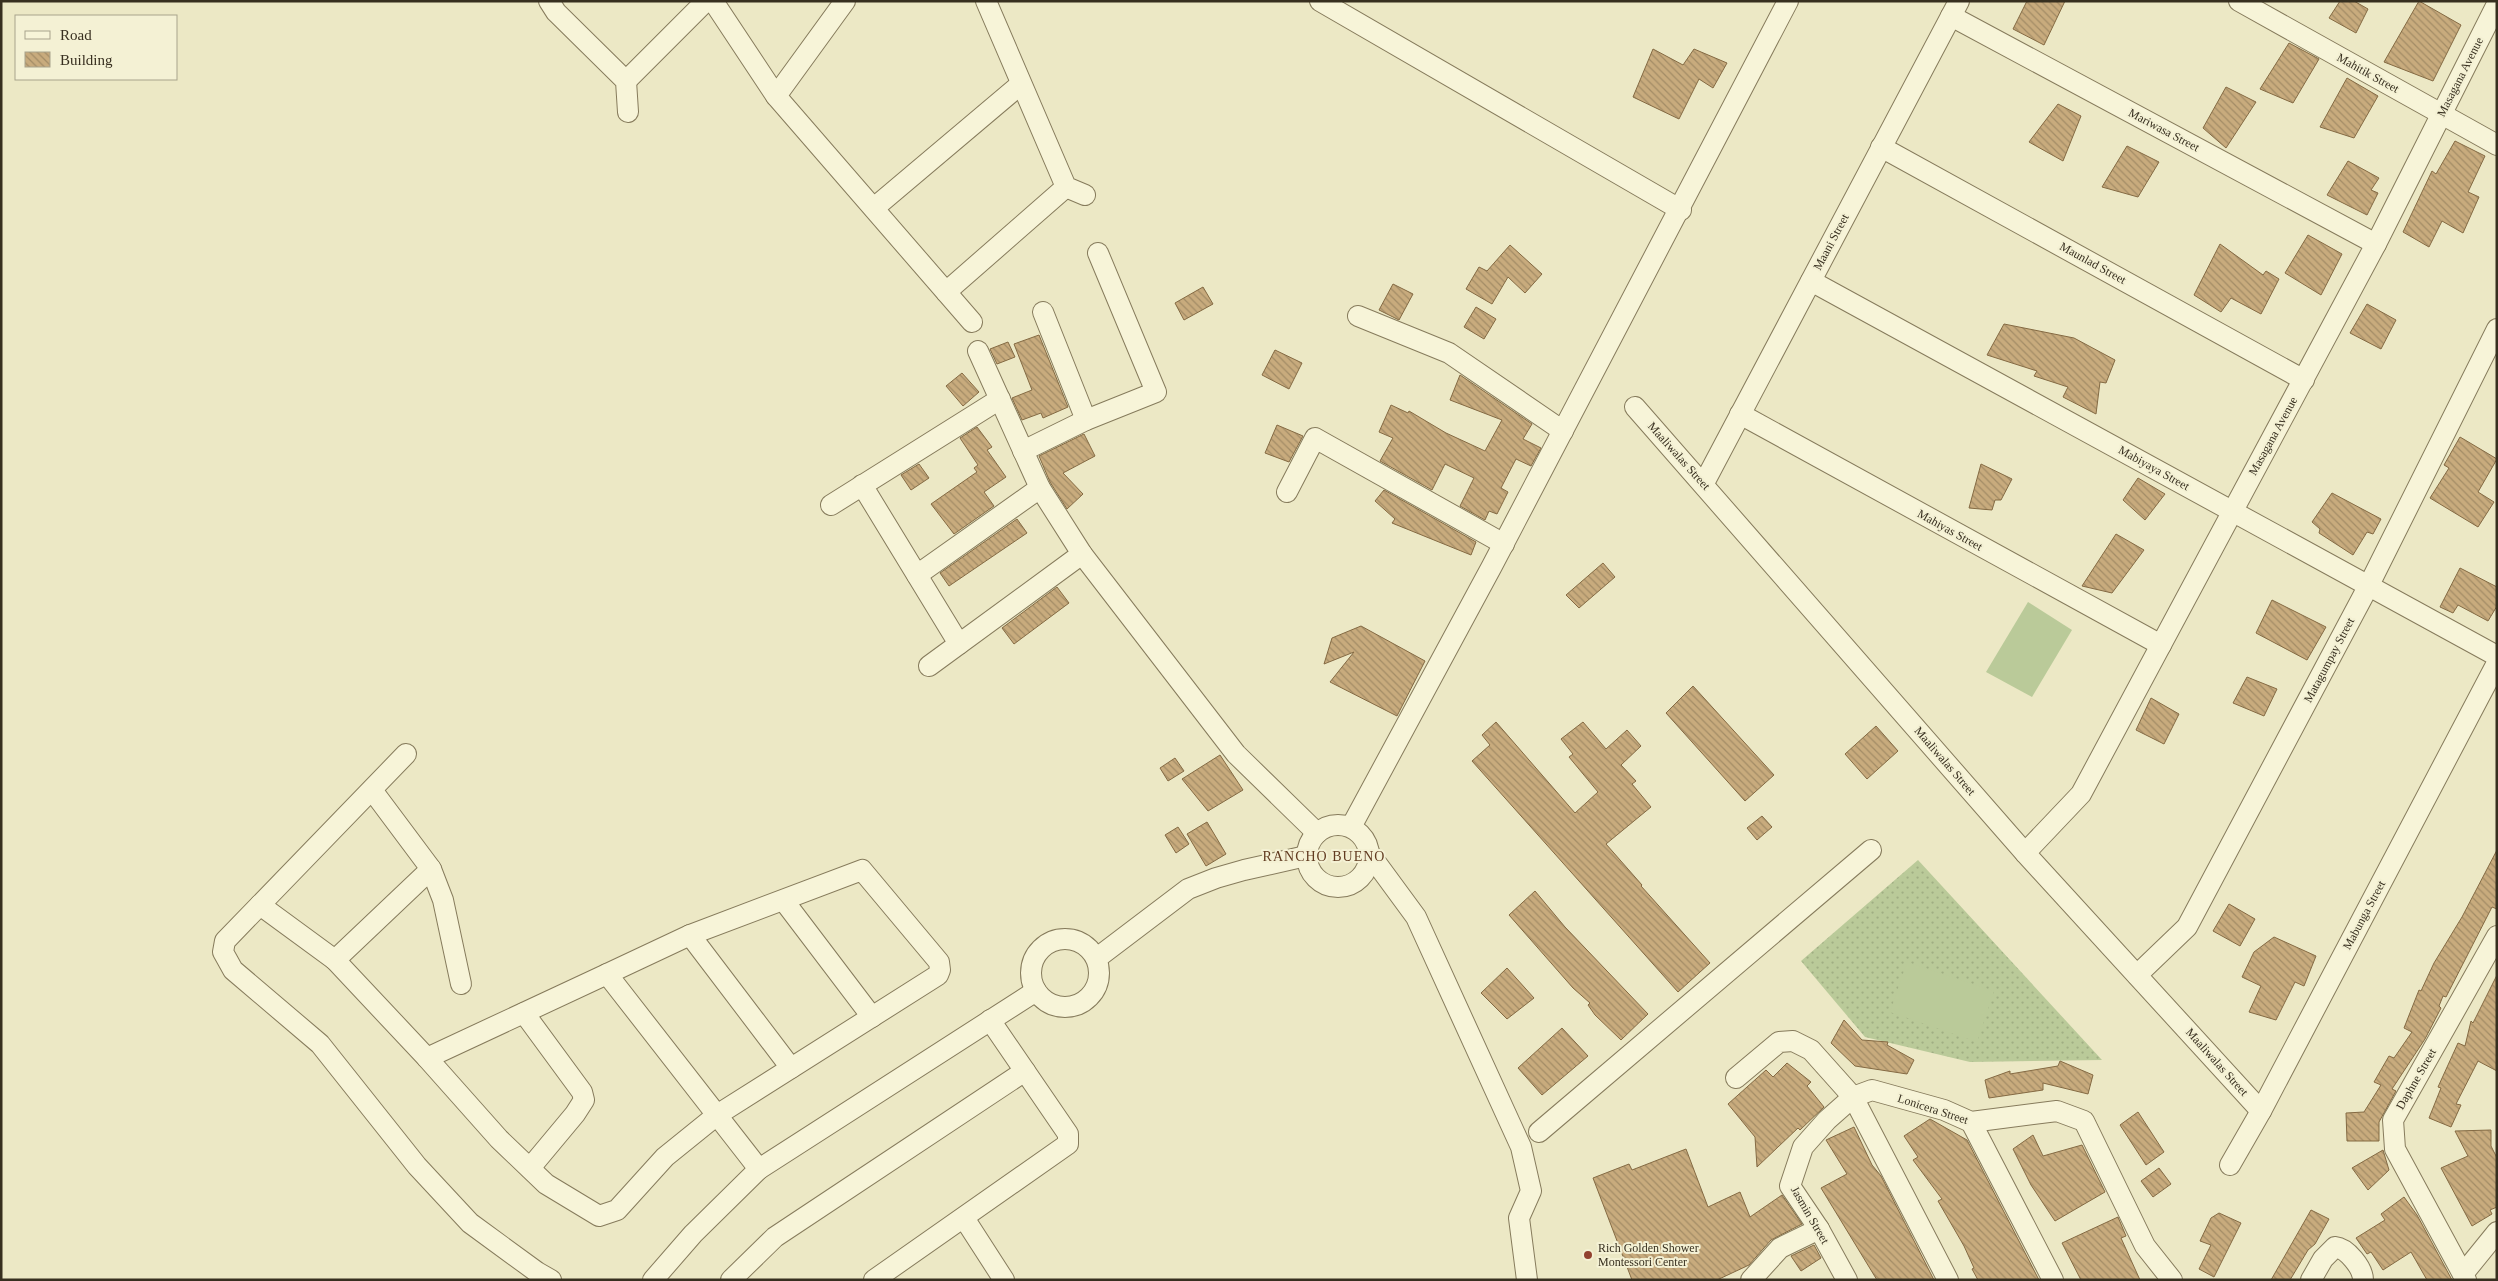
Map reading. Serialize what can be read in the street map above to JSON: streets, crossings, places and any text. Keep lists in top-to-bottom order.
{
  "streets": {
    "street": [
      "Mahitik Street",
      "Masagana Avenue",
      "Mariwasa Street",
      "Maani Street",
      "Maunlad Street",
      "Maaliwalas Street",
      "Mabiyaya Street",
      "Mahiyas Street",
      "Matagumpay Street",
      "Mabunga Street",
      "Daphne Street",
      "Lonicera Street",
      "Jasmin Street"
    ]
  },
  "crossings": [
    ["Mahitik Street", "Masagana Avenue"],
    ["Masagana Avenue", "Mariwasa Street"],
    ["Masagana Avenue", "Maunlad Street"],
    ["Masagana Avenue", "Maaliwalas Street"],
    ["Masagana Avenue", "Mabiyaya Street"],
    ["Masagana Avenue", "Mahiyas Street"],
    ["Mariwasa Street", "Maani Street"],
    ["Maani Street", "Maunlad Street"],
    ["Maani Street", "Maaliwalas Street"],
    ["Maani Street", "Mabiyaya Street"],
    ["Maani Street", "Mahiyas Street"],
    ["Maaliwalas Street", "Matagumpay Street"],
    ["Maaliwalas Street", "Mabunga Street"],
    ["Mabiyaya Street", "Matagumpay Street"],
    ["Lonicera Street", "Jasmin Street"]
  ],
  "districts": ["RANCHO BUENO"],
  "places": ["Rich Golden Shower Montessori Center"],
  "legend": ["Road", "Building"]
}
